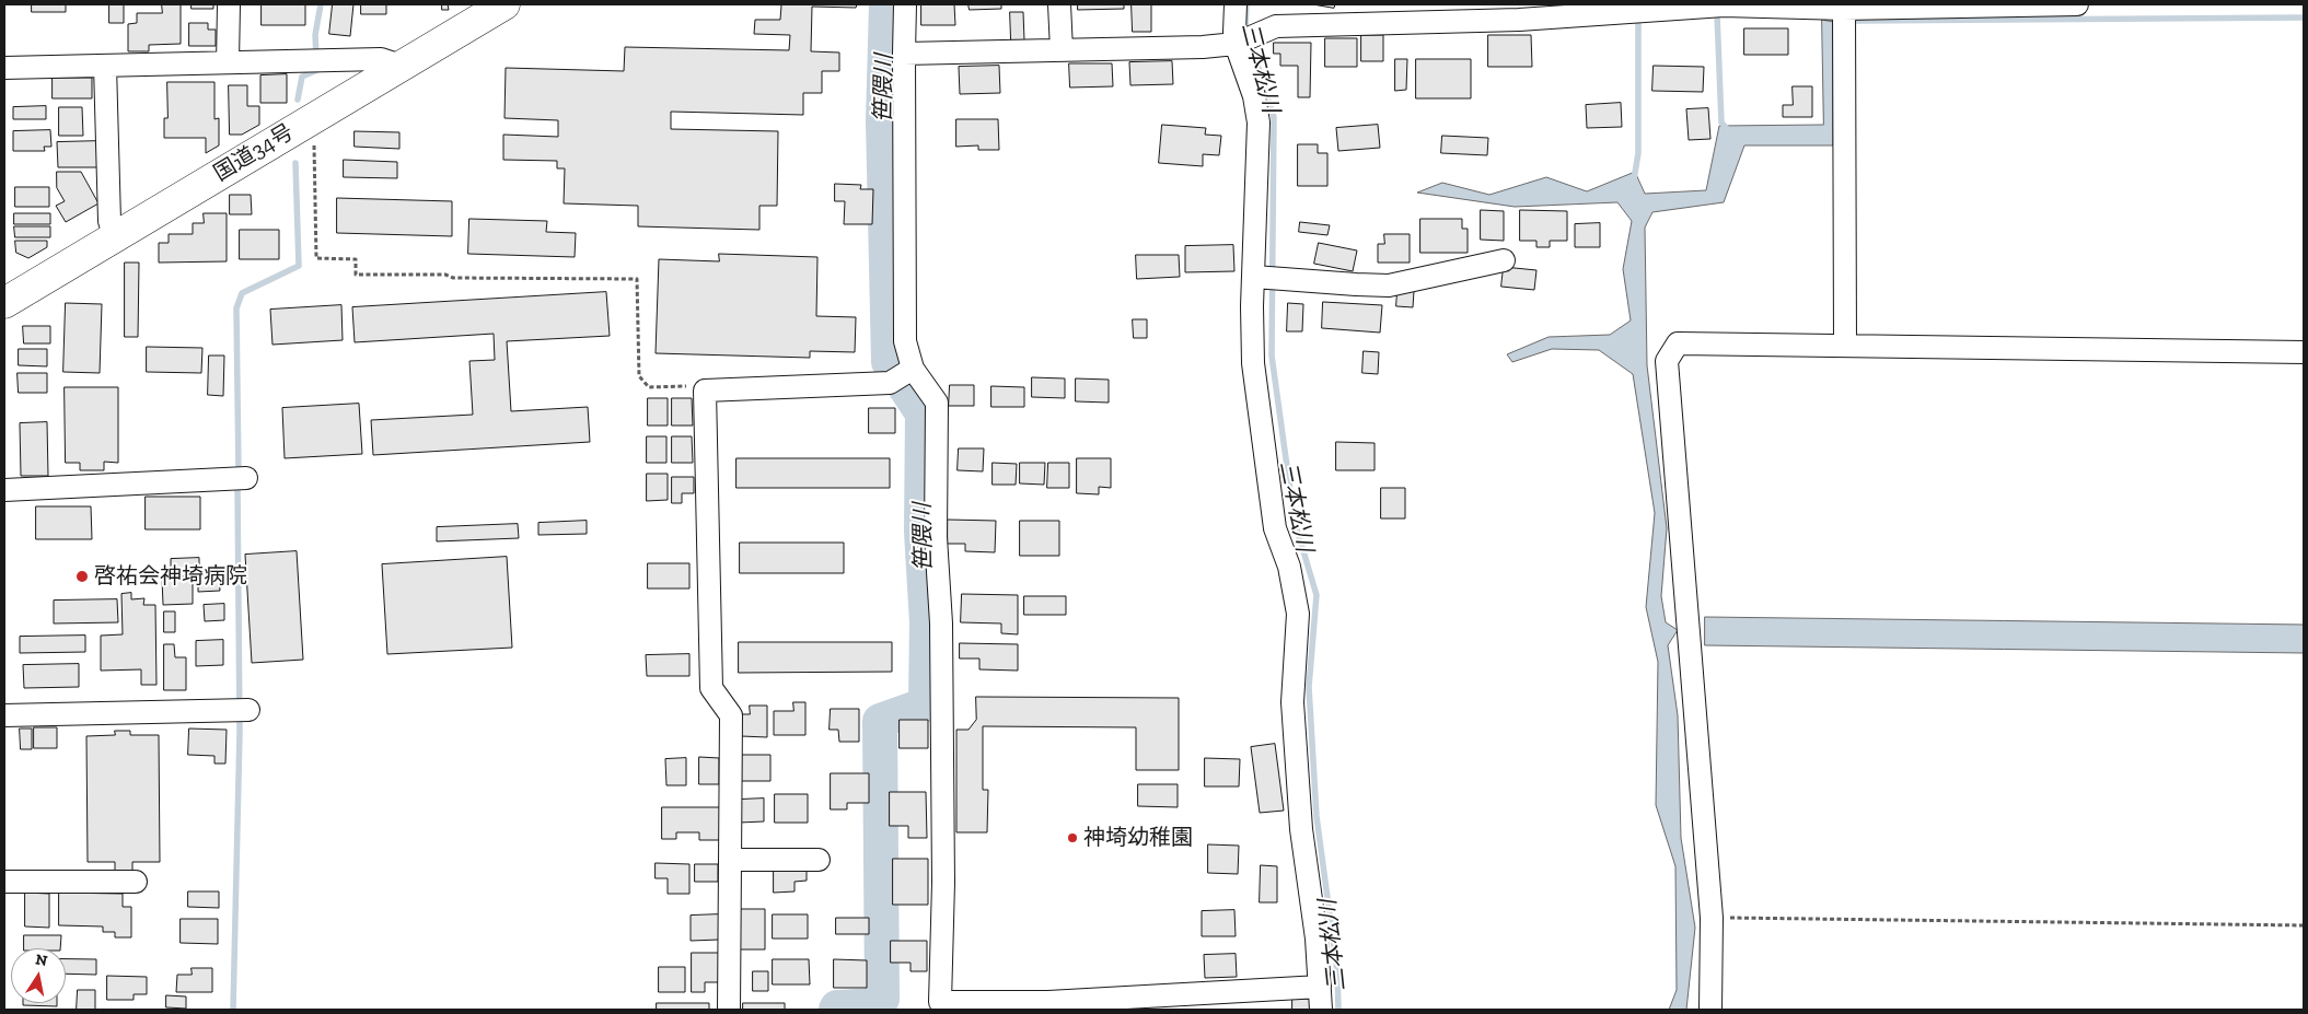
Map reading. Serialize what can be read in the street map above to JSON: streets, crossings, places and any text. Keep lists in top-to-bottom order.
{
  "streets": {
    "highway": ["国道34号"]
  },
  "water": ["三本松川", "笹隈川"],
  "places": ["啓祐会神埼病院", "神埼幼稚園"],
  "north": "top"
}
